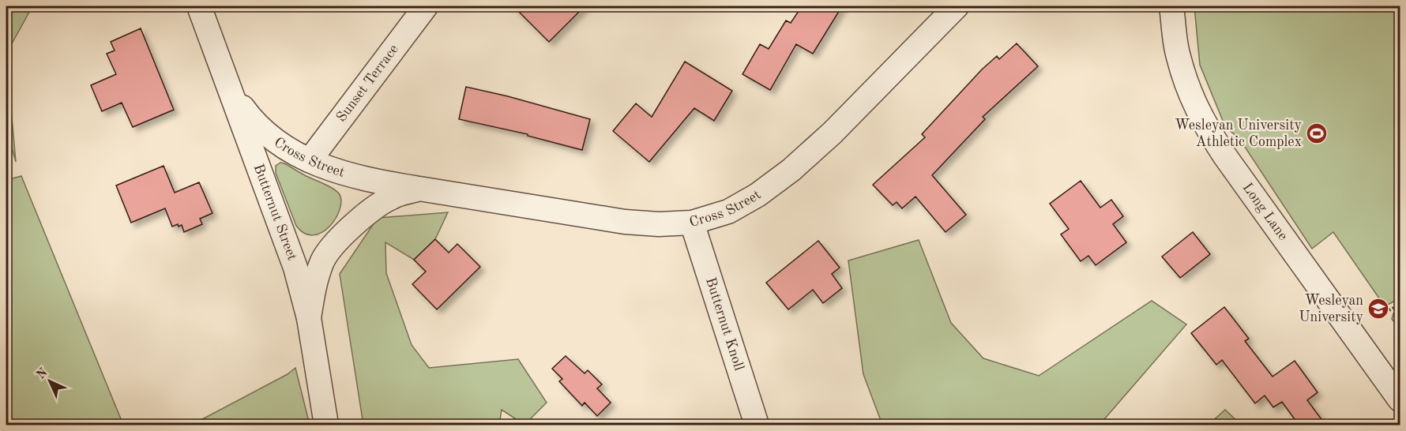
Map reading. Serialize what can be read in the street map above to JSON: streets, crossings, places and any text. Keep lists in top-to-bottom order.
{
  "streets": {
    "street": [
      "Sunset Terrace",
      "Cross Street",
      "Butternut Street",
      "Long Lane",
      "Butternut Knoll"
    ]
  },
  "crossings": [
    ["Sunset Terrace", "Cross Street"],
    ["Cross Street", "Butternut Street"],
    ["Cross Street", "Butternut Knoll"]
  ],
  "places": {
    "sports": ["Wesleyan University Athletic Complex"],
    "school or university": ["Wesleyan University"]
  },
  "north": "top left"
}
